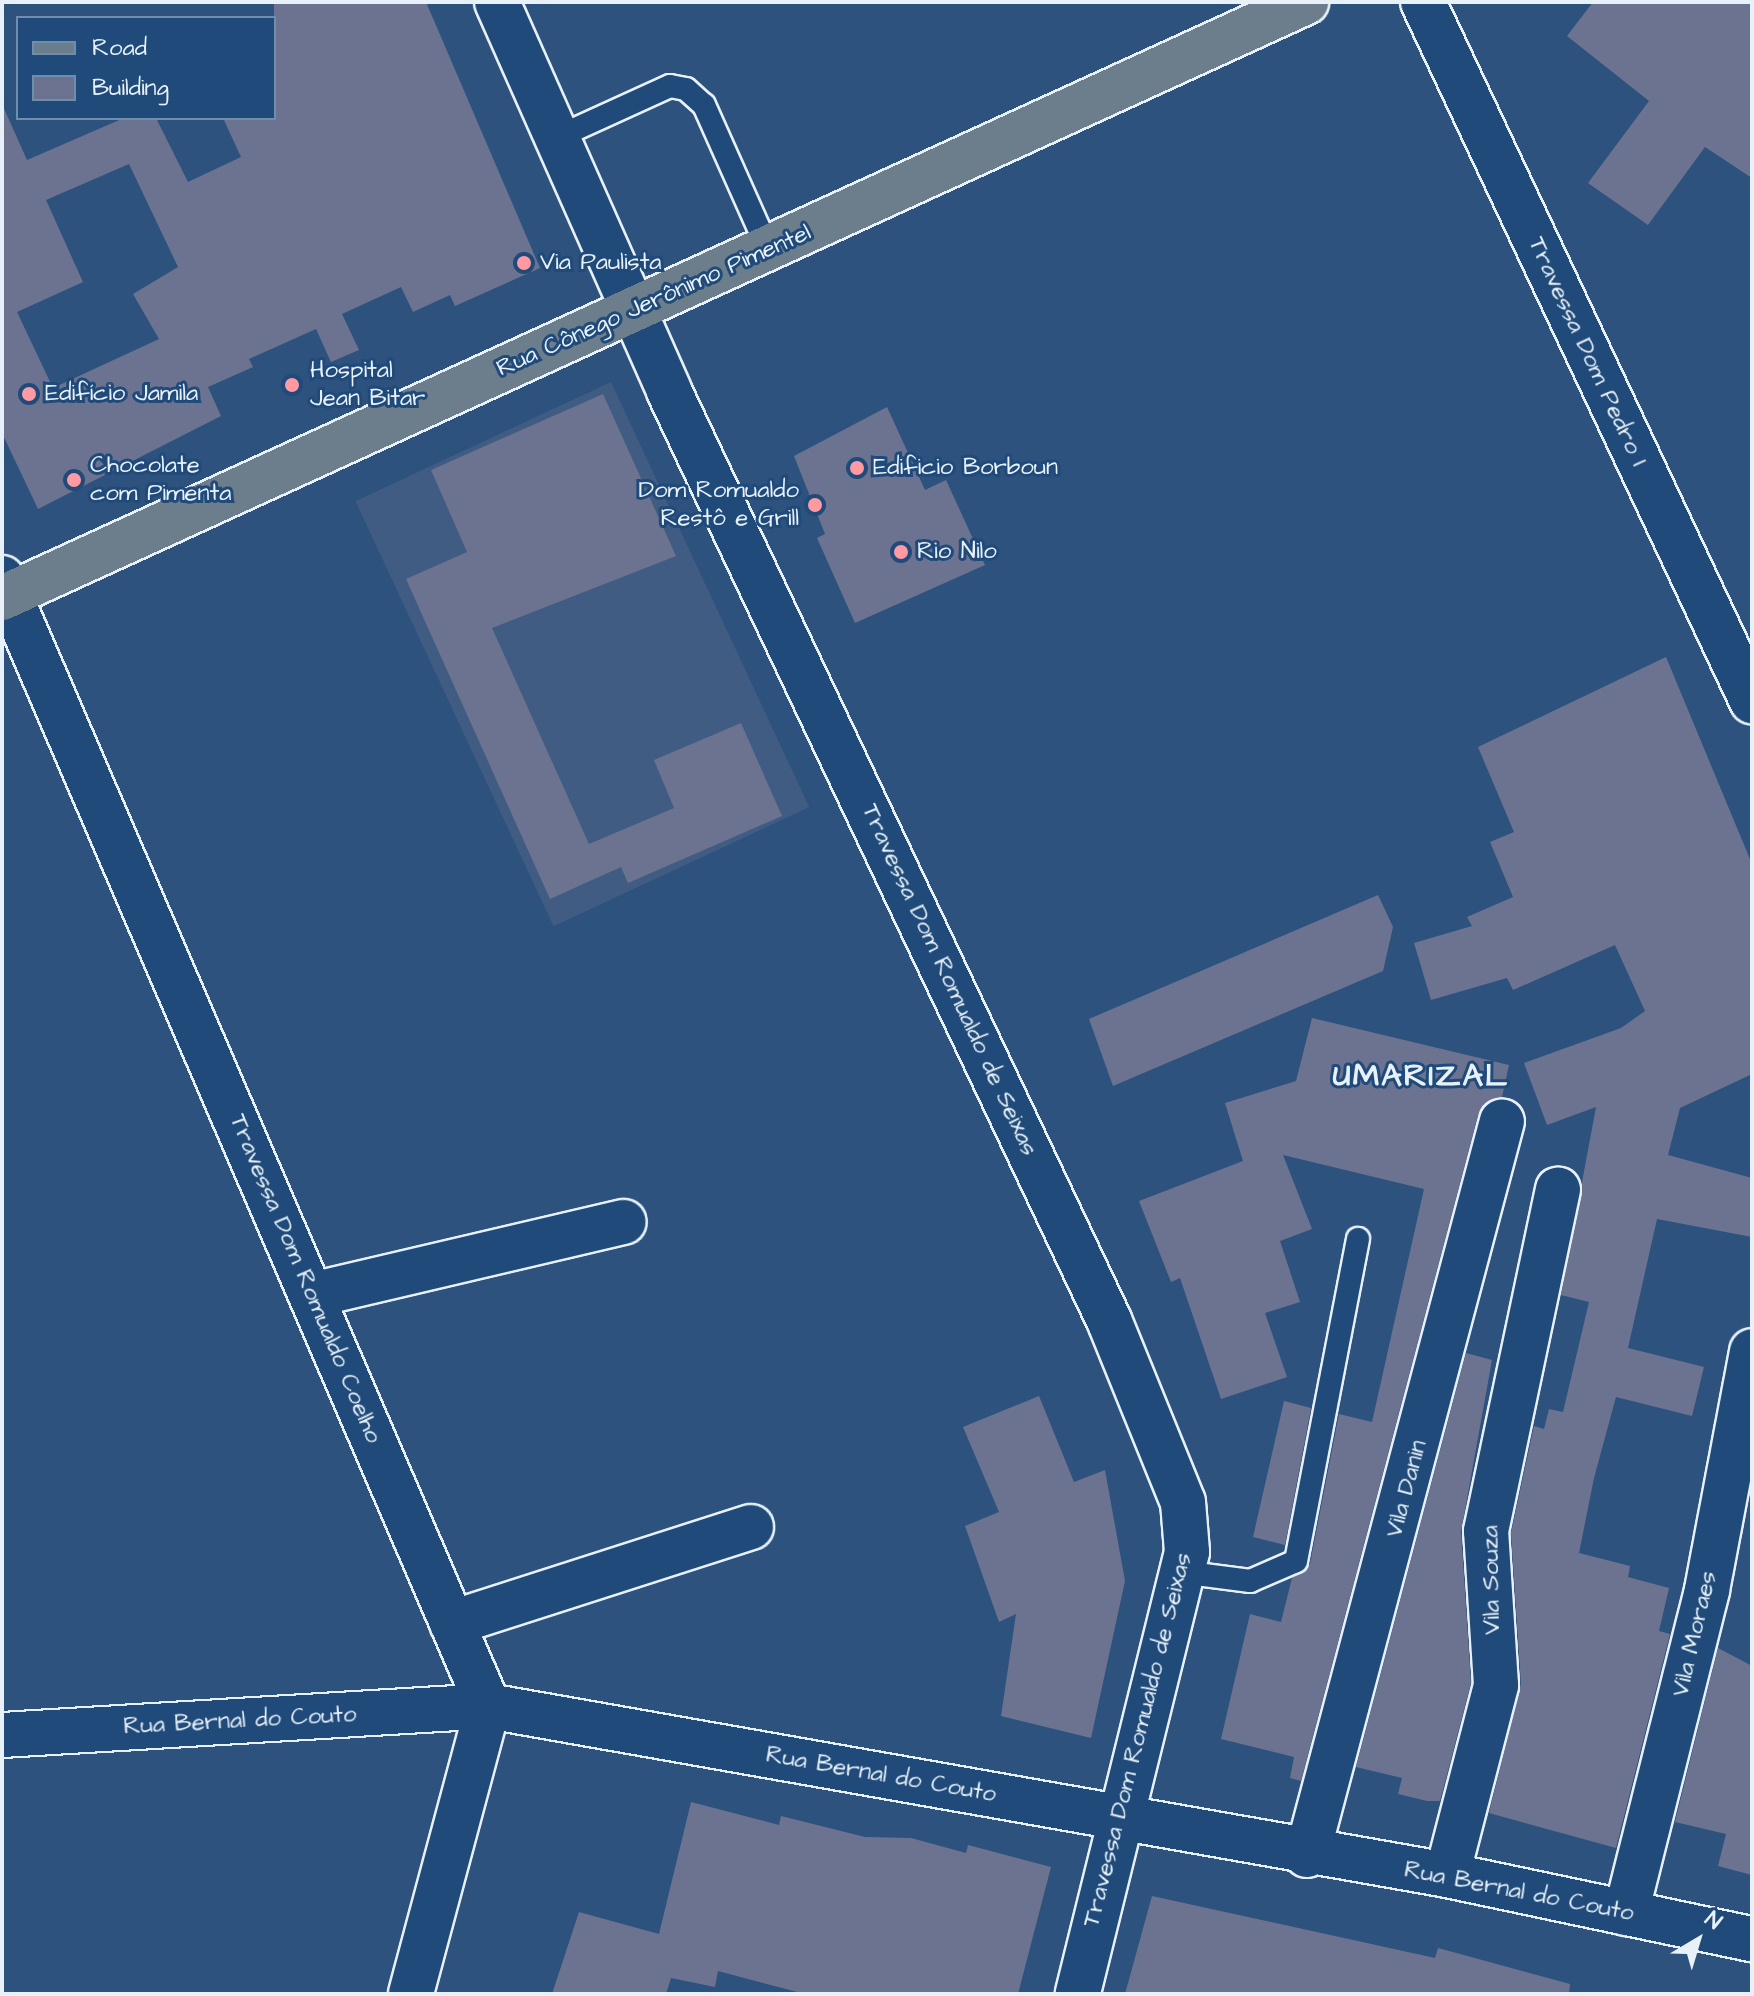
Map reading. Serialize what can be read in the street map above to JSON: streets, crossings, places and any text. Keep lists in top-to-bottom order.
{
  "streets": {
    "main road": ["Rua Cônego Jerônimo Pimentel"],
    "street": [
      "Travessa Dom Pedro I",
      "Travessa Dom Romualdo de Seixas",
      "Travessa Dom Romualdo Coelho",
      "Vila Danin",
      "Vila Souza",
      "Vila Moraes",
      "Rua Bernal do Couto"
    ]
  },
  "crossings": [
    ["Rua Cônego Jerônimo Pimentel", "Travessa Dom Romualdo de Seixas"],
    ["Rua Cônego Jerônimo Pimentel", "Travessa Dom Romualdo Coelho"],
    ["Travessa Dom Romualdo de Seixas", "Rua Bernal do Couto"],
    ["Travessa Dom Romualdo Coelho", "Rua Bernal do Couto"],
    ["Vila Danin", "Rua Bernal do Couto"],
    ["Vila Souza", "Rua Bernal do Couto"],
    ["Vila Moraes", "Rua Bernal do Couto"]
  ],
  "districts": ["UMARIZAL"],
  "places": [
    "Via Paulista",
    "Hospital Jean Bitar",
    "Edifício Jamila",
    "Edificio Borboun",
    "Chocolate com Pimenta",
    "Dom Romualdo Restô e Grill",
    "Rio Nilo"
  ],
  "legend": ["Road", "Building"],
  "north": "top right"
}
